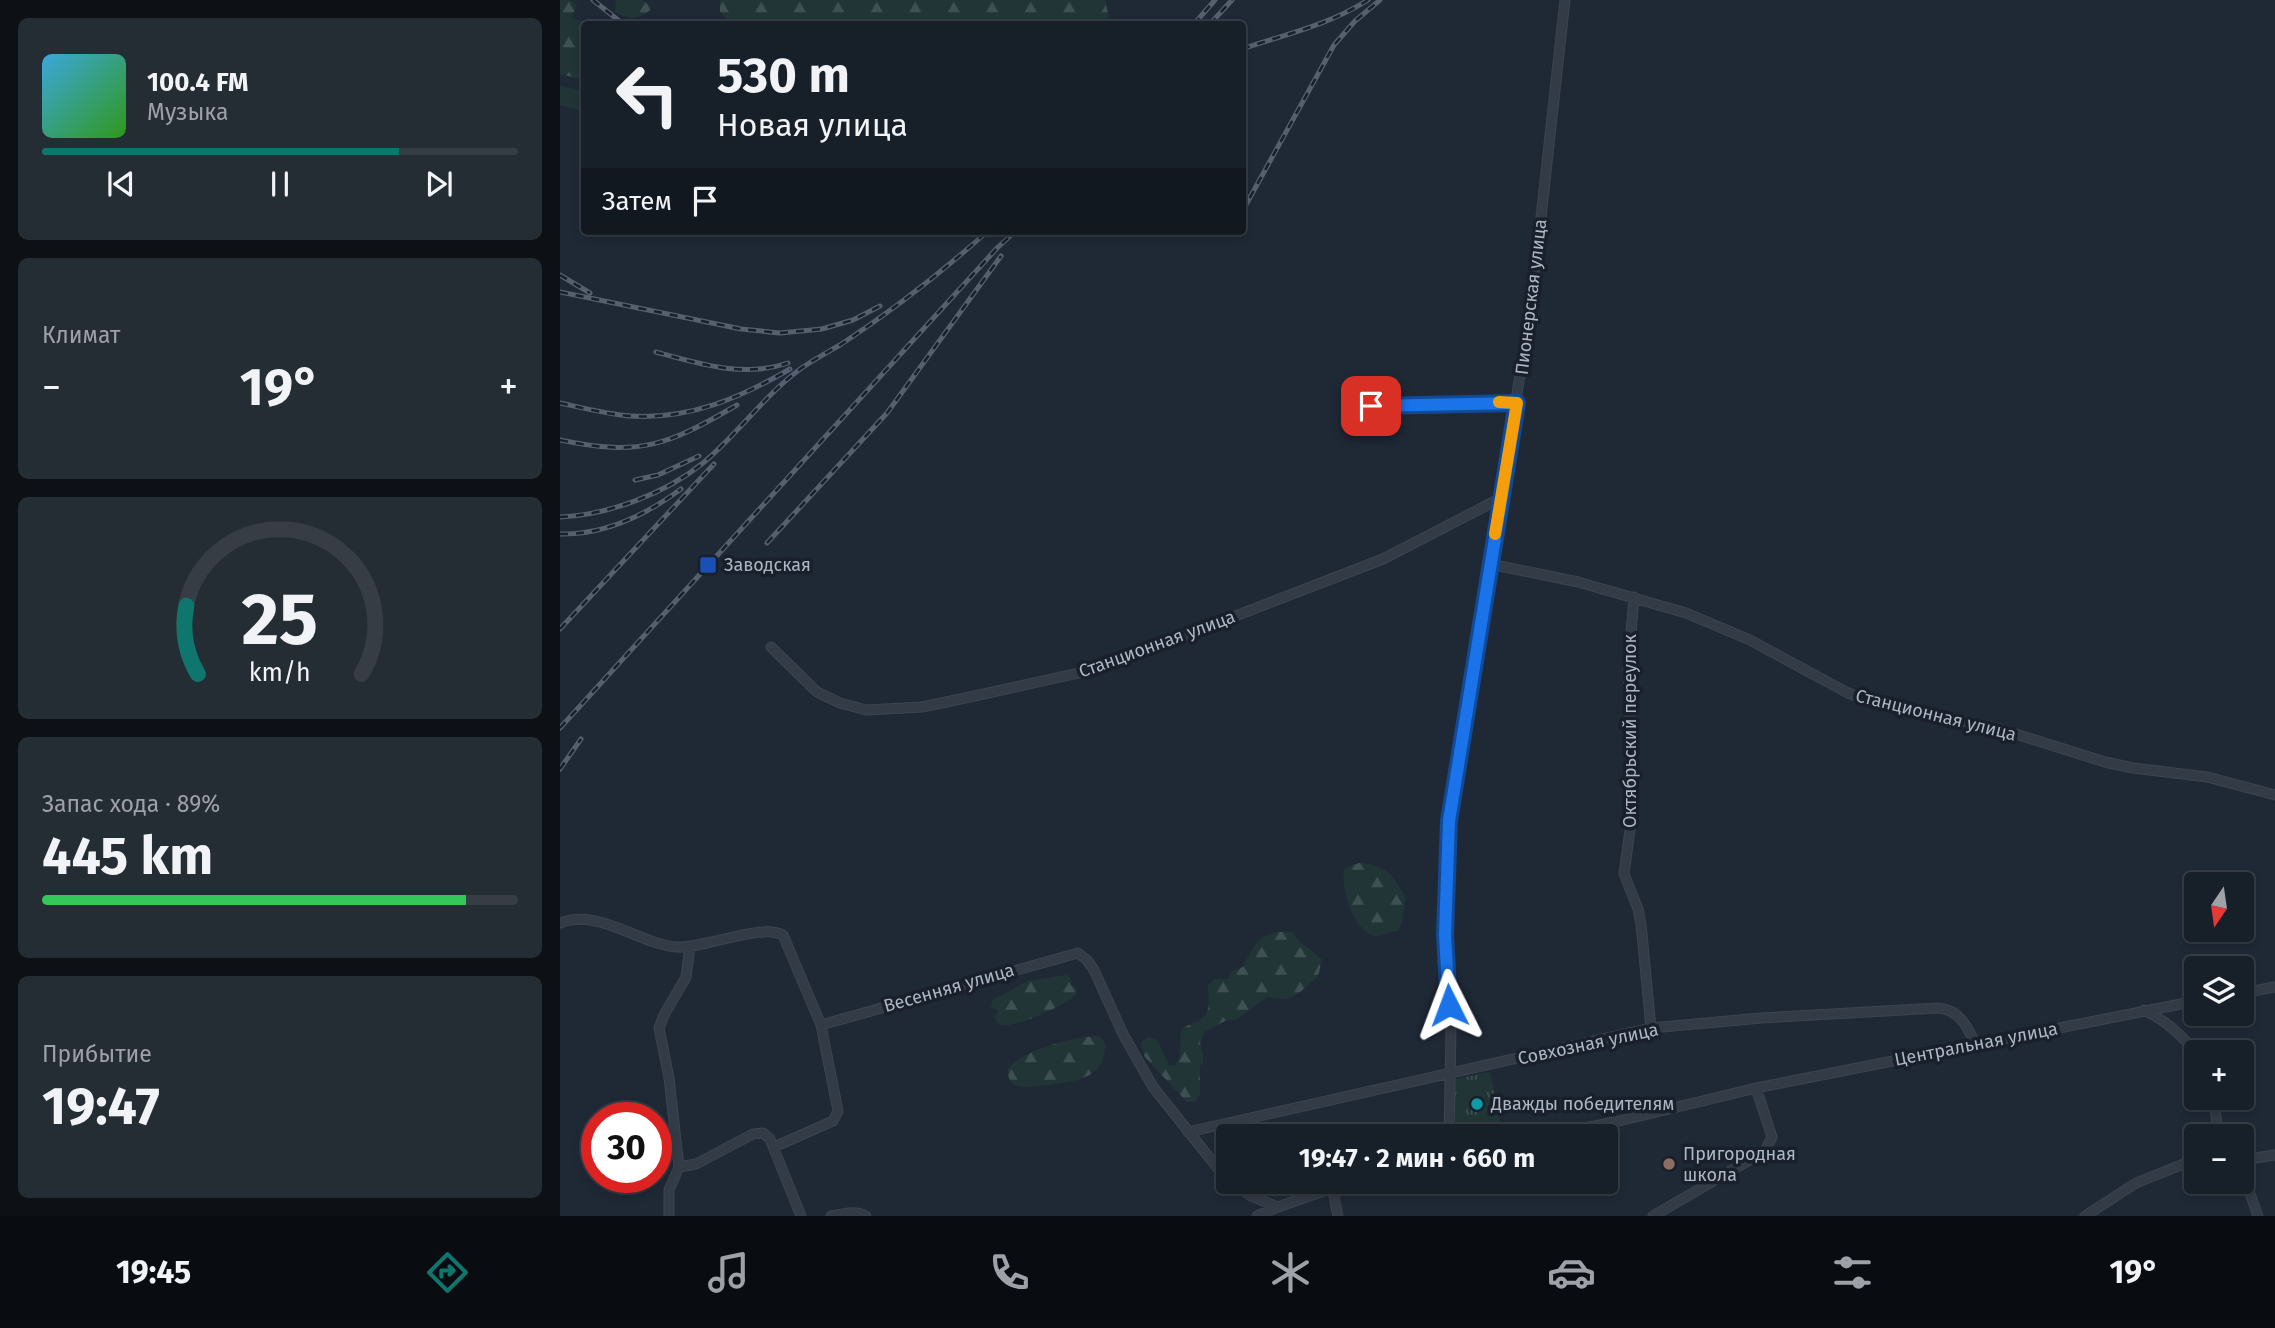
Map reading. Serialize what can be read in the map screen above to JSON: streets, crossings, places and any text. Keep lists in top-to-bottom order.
{
  "streets": {
    "street": [
      "Пионерская улица",
      "Станционная улица",
      "Октябрьский переулок",
      "Весенняя улица",
      "Совхозная улица",
      "Центральная улица"
    ]
  },
  "crossings": [
    ["Пионерская улица", "Станционная улица"],
    ["Пионерская улица", "Совхозная улица"],
    ["Станционная улица", "Октябрьский переулок"],
    ["Октябрьский переулок", "Совхозная улица"],
    ["Весенняя улица", "Совхозная улица"],
    ["Совхозная улица", "Центральная улица"]
  ],
  "places": {
    "transit": ["Заводская"],
    "other": ["Дважды победителям", "Пригородная школа"]
  },
  "north": "bottom",
  "page": {
    "turn": ["530 m", "Новая улица"],
    "song": ["100.4 FM", "Музыка"],
    "then": "Затем",
    "tile": [
      "Климат",
      ["Запас хода · 89%", "445 km"],
      ["Прибытие", "19:47"]
    ],
    "heat": ["−", "19°", "+"],
    "map_buttons": ["+", "−"],
    "limit": "30",
    "trip": "19:47 · 2 мин · 660 m",
    "tabs": ["19:45", "19°"],
    "gauge": ["25", "km/h"]
  }
}
